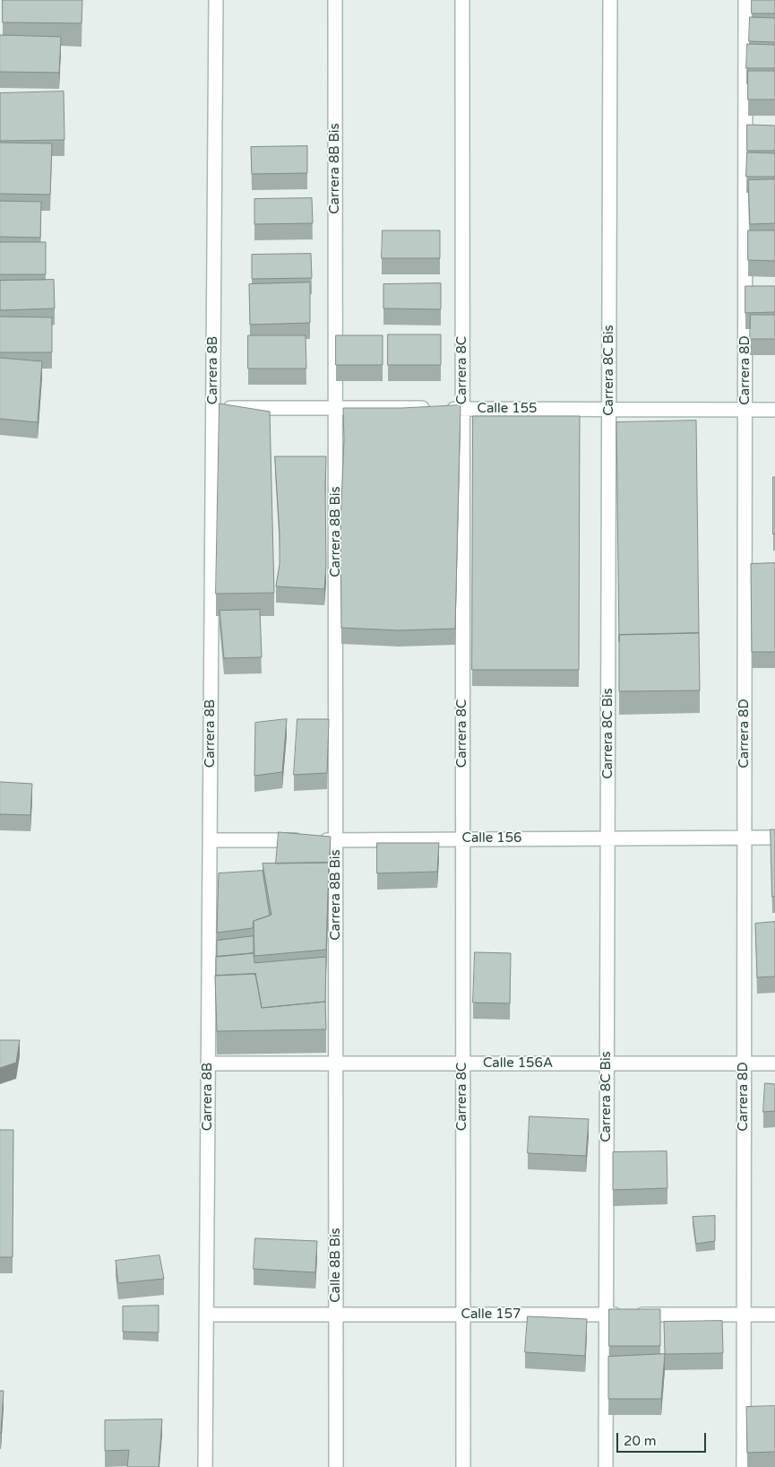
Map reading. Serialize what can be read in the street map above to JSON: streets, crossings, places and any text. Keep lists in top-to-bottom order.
{
  "streets": {
    "street": [
      "Carrera 8B Bis",
      "Carrera 8B",
      "Carrera 8C",
      "Carrera 8C Bis",
      "Carrera 8D",
      "Calle 155",
      "Calle 156",
      "Calle 156A",
      "Calle 8B Bis",
      "Calle 157"
    ]
  },
  "crossings": [
    ["Carrera 8B Bis", "Calle 155"],
    ["Carrera 8B Bis", "Calle 156"],
    ["Carrera 8B Bis", "Calle 156A"],
    ["Carrera 8B Bis", "Calle 8B Bis"],
    ["Carrera 8B", "Calle 155"],
    ["Carrera 8B", "Calle 156"],
    ["Carrera 8B", "Calle 156A"],
    ["Carrera 8B", "Calle 157"],
    ["Carrera 8C", "Calle 155"],
    ["Carrera 8C", "Calle 156"],
    ["Carrera 8C", "Calle 156A"],
    ["Carrera 8C", "Calle 157"],
    ["Carrera 8C Bis", "Calle 155"],
    ["Carrera 8C Bis", "Calle 156"],
    ["Carrera 8C Bis", "Calle 156A"],
    ["Carrera 8C Bis", "Calle 157"],
    ["Carrera 8D", "Calle 155"],
    ["Carrera 8D", "Calle 156"],
    ["Carrera 8D", "Calle 156A"],
    ["Carrera 8D", "Calle 157"],
    ["Calle 156A", "Calle 8B Bis"],
    ["Calle 8B Bis", "Calle 157"]
  ],
  "scale_bar": "20 m"
}
